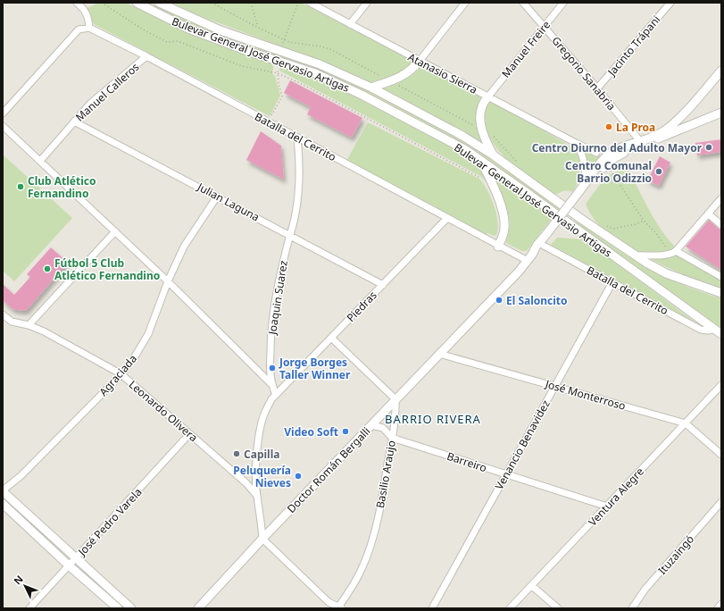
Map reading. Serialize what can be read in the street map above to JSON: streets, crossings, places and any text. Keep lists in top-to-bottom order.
{
  "streets": {
    "main road": ["Bulevar General José Gervasio Artigas", "Doctor Román Bergalli"],
    "street": [
      "Jacinto Trápani",
      "Manuel Freire",
      "Atanasio Sierra",
      "Gregorio Sanabria",
      "Manuel Calleros",
      "Batalla del Cerrito",
      "Julian Laguna",
      "Joaquin Suarez",
      "Piedras",
      "Agraciada",
      "José Monterroso",
      "Leonardo Olivera",
      "Venancio Benavidez",
      "Barreiro",
      "Basilio Araujo",
      "Ventura Alegre",
      "José Pedro Varela",
      "Ituzaingó"
    ]
  },
  "crossings": [
    ["Jacinto Trápani", "Gregorio Sanabria"],
    ["Manuel Freire", "Atanasio Sierra"],
    ["Manuel Freire", "Gregorio Sanabria"],
    ["Bulevar General José Gervasio Artigas", "Batalla del Cerrito"],
    ["Manuel Calleros", "Batalla del Cerrito"],
    ["Manuel Calleros", "Julian Laguna"],
    ["Batalla del Cerrito", "Joaquin Suarez"],
    ["Batalla del Cerrito", "Piedras"],
    ["Batalla del Cerrito", "Venancio Benavidez"],
    ["Batalla del Cerrito", "Doctor Román Bergalli"],
    ["Julian Laguna", "Joaquin Suarez"],
    ["Julian Laguna", "Piedras"],
    ["Julian Laguna", "Agraciada"],
    ["Joaquin Suarez", "Piedras"],
    ["Agraciada", "Leonardo Olivera"],
    ["José Monterroso", "Venancio Benavidez"],
    ["José Monterroso", "Doctor Román Bergalli"],
    ["José Monterroso", "Ventura Alegre"],
    ["Leonardo Olivera", "José Pedro Varela"],
    ["Venancio Benavidez", "Barreiro"],
    ["Barreiro", "Doctor Román Bergalli"],
    ["Barreiro", "Basilio Araujo"],
    ["Barreiro", "Ventura Alegre"],
    ["Doctor Román Bergalli", "Basilio Araujo"]
  ],
  "districts": ["BARRIO RIVERA"],
  "places": [
    "La Proa",
    "Centro Diurno del Adulto Mayor",
    "Centro Comunal Barrio Odizzio",
    "Club Atlético Fernandino",
    "Fútbol 5 Club Atlético Fernandino",
    "El Saloncito",
    "Jorge Borges Taller Winner",
    "Video Soft",
    "Capilla",
    "Peluquería Nieves"
  ],
  "north": "top left"
}
